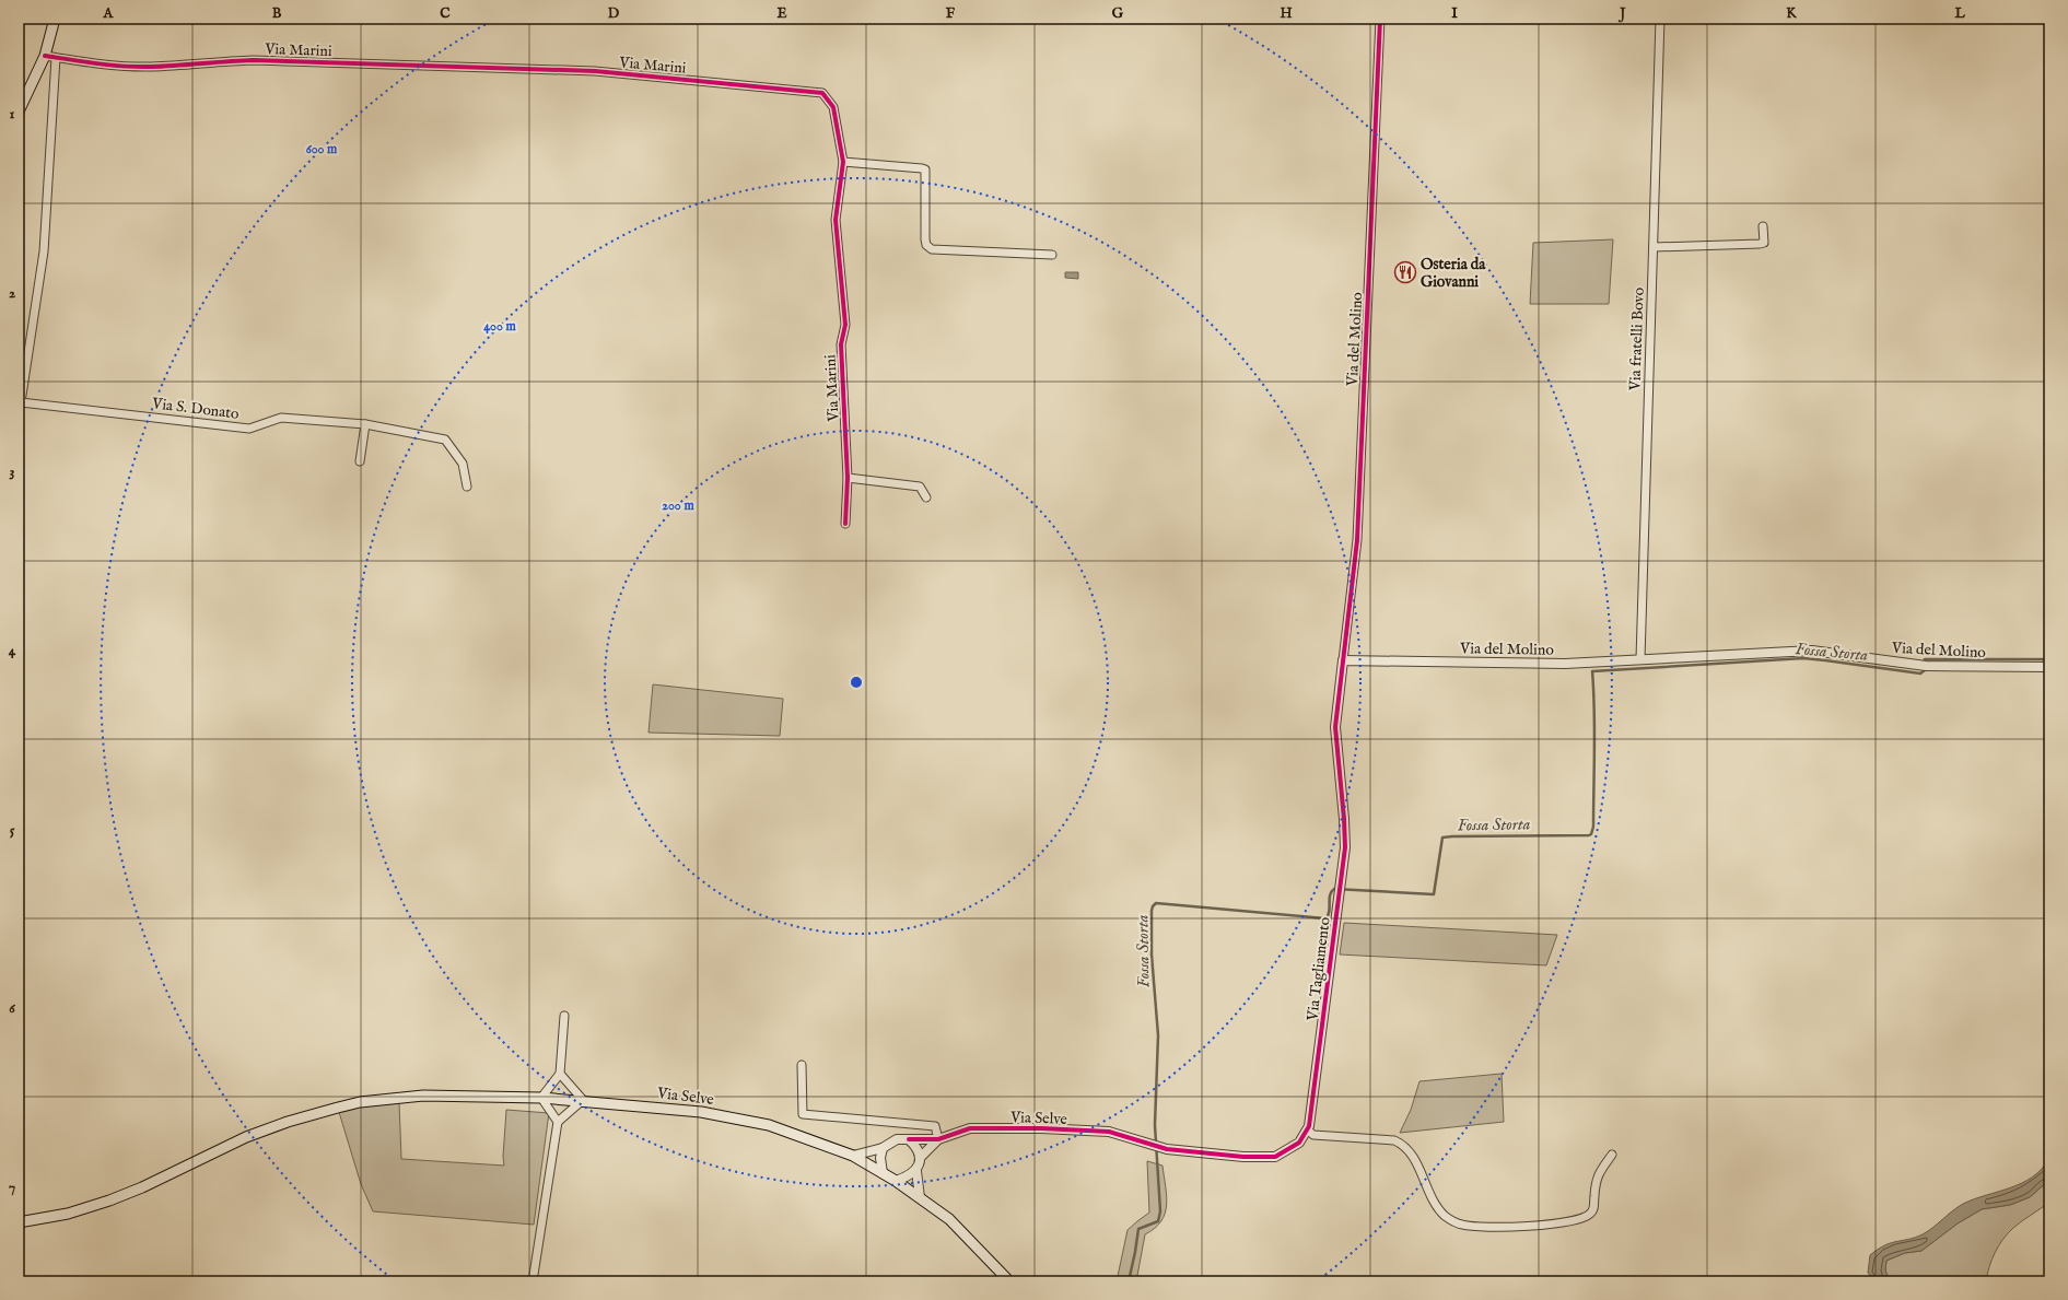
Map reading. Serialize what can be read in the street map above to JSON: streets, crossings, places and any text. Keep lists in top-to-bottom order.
{
  "streets": {
    "main road": ["Via Selve"],
    "street": [
      "Via Marini",
      "Via del Molino",
      "Via fratelli Bovo",
      "Via S. Donato",
      "Via Tagliamento"
    ]
  },
  "crossings": [
    ["Via Marini", "Via S. Donato"],
    ["Via del Molino", "Via fratelli Bovo"],
    ["Via del Molino", "Via Tagliamento"],
    ["Via Tagliamento", "Via Selve"]
  ],
  "water": ["Fossa Storta"],
  "places": {
    "restaurant": ["Osteria da Giovanni"]
  },
  "grid": {
    "columns": [
      "A",
      "B",
      "C",
      "D",
      "E",
      "F",
      "G",
      "H",
      "I",
      "J",
      "K",
      "L"
    ],
    "rows": [
      "1",
      "2",
      "3",
      "4",
      "5",
      "6",
      "7"
    ]
  },
  "rings": ["600 m", "400 m", "200 m"]
}
